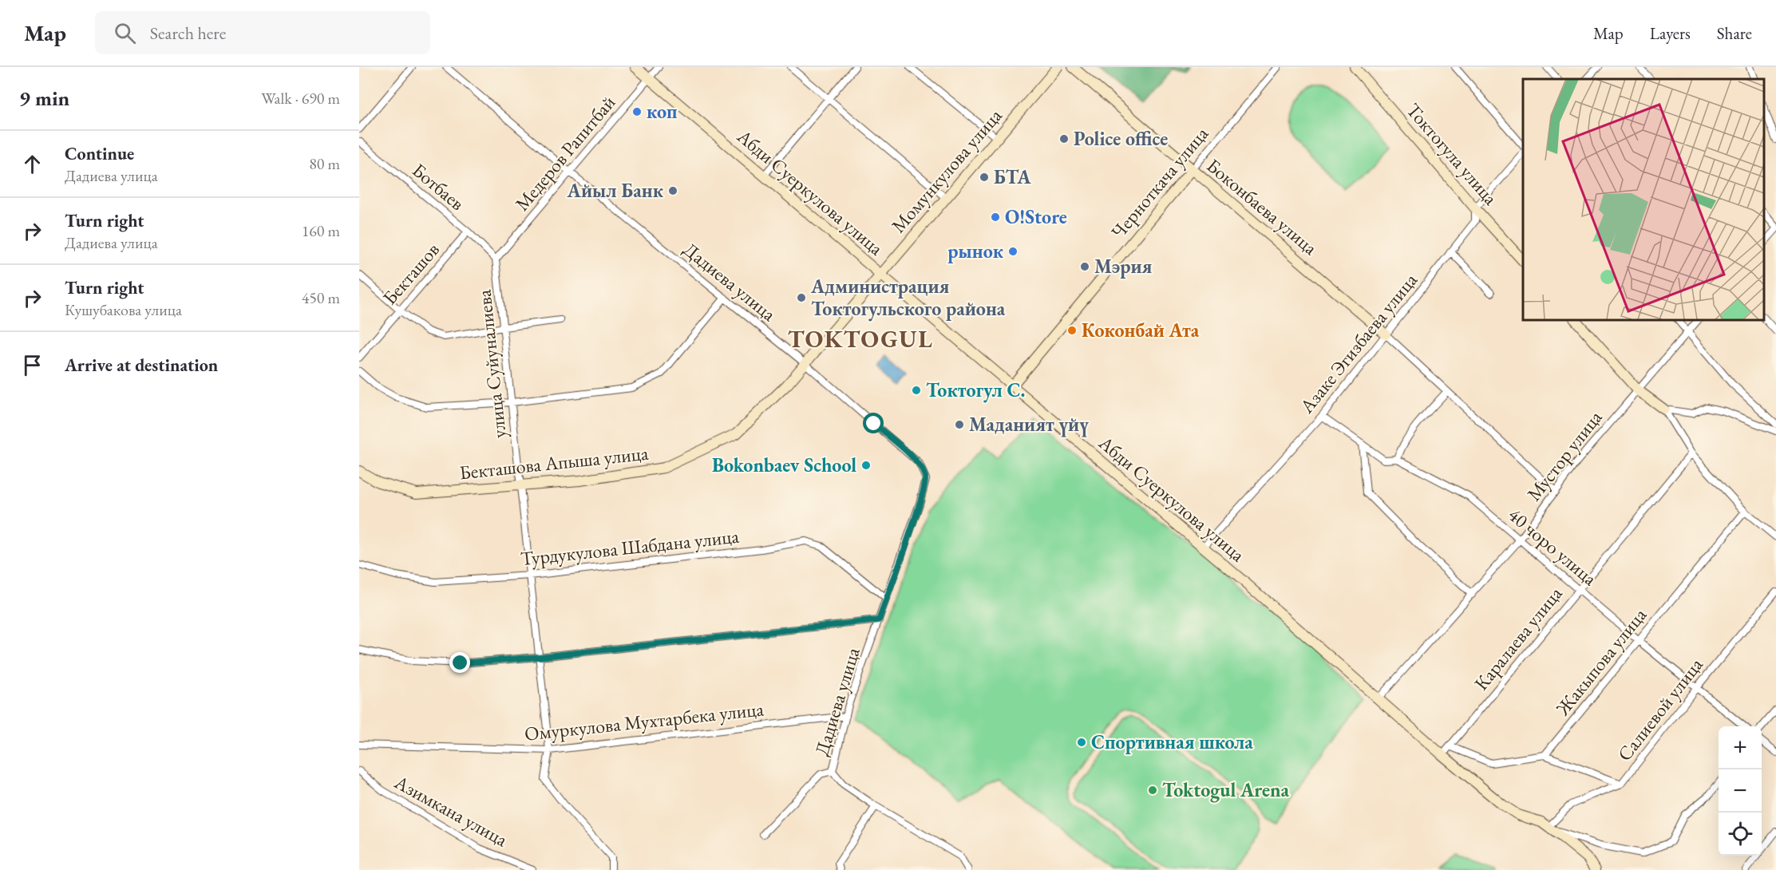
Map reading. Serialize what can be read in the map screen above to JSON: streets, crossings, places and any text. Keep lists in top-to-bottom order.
{
  "streets": {
    "street": [
      "Медеров Рапитбай",
      "Токтогула улица",
      "Момункулова улица",
      "Черноткача улица",
      "Ботбаев",
      "Абди Суеркулова улица",
      "Боконбаева улица",
      "Бекташов",
      "Дадиева улица",
      "Азаке Эгизбаева улица",
      "улица Суйуналиева",
      "Мустор улица",
      "Бекташова Апыша улица",
      "40 чоро улица",
      "Турдукулова Шабдана улица",
      "Каралаева улица",
      "Жакыпова улица",
      "Салиевой улица",
      "Омуркулова Мухтарбека улица",
      "Азимкана улица"
    ]
  },
  "crossings": [
    ["Медеров Рапитбай", "Ботбаев"],
    ["Медеров Рапитбай", "Абди Суеркулова улица"],
    ["Медеров Рапитбай", "Дадиева улица"],
    ["Медеров Рапитбай", "улица Суйуналиева"],
    ["Токтогула улица", "Азаке Эгизбаева улица"],
    ["Момункулова улица", "Абди Суеркулова улица"],
    ["Момункулова улица", "Дадиева улица"],
    ["Момункулова улица", "Бекташова Апыша улица"],
    ["Черноткача улица", "Абди Суеркулова улица"],
    ["Черноткача улица", "Боконбаева улица"],
    ["Ботбаев", "Бекташов"],
    ["Ботбаев", "улица Суйуналиева"],
    ["Абди Суеркулова улица", "Азаке Эгизбаева улица"],
    ["Абди Суеркулова улица", "Мустор улица"],
    ["Абди Суеркулова улица", "Каралаева улица"],
    ["Боконбаева улица", "Азаке Эгизбаева улица"],
    ["Дадиева улица", "Турдукулова Шабдана улица"],
    ["Дадиева улица", "Омуркулова Мухтарбека улица"],
    ["Азаке Эгизбаева улица", "40 чоро улица"],
    ["улица Суйуналиева", "Бекташова Апыша улица"],
    ["улица Суйуналиева", "Турдукулова Шабдана улица"],
    ["улица Суйуналиева", "Омуркулова Мухтарбека улица"],
    ["Мустор улица", "40 чоро улица"],
    ["40 чоро улица", "Каралаева улица"],
    ["40 чоро улица", "Жакыпова улица"],
    ["40 чоро улица", "Салиевой улица"],
    ["Жакыпова улица", "Салиевой улица"]
  ],
  "districts": ["TOKTOGUL"],
  "places": [
    "коп",
    "Police office",
    "БТА",
    "Айыл Банк",
    "O!Store",
    "рынок",
    "Мэрия",
    "Администрация Токтогульского района",
    "Коконбай Ата",
    "Токтогул С.",
    "Маданият үйү",
    "Bokonbaev School",
    "Спортивная школа",
    "Toktogul Arena"
  ],
  "page": {
    "header": "Map",
    "search": "Search here",
    "nav": ["Map", "Layers", "Share"],
    "heading": ["9 min", "Walk · 690 m"],
    "list": [
      ["Continue", "Дадиева улица", "80 m"],
      ["Turn right", "Дадиева улица", "160 m"],
      ["Turn right", "Кушубакова улица", "450 m"],
      "Arrive at destination"
    ],
    "map_buttons": ["+", "−"]
  }
}
